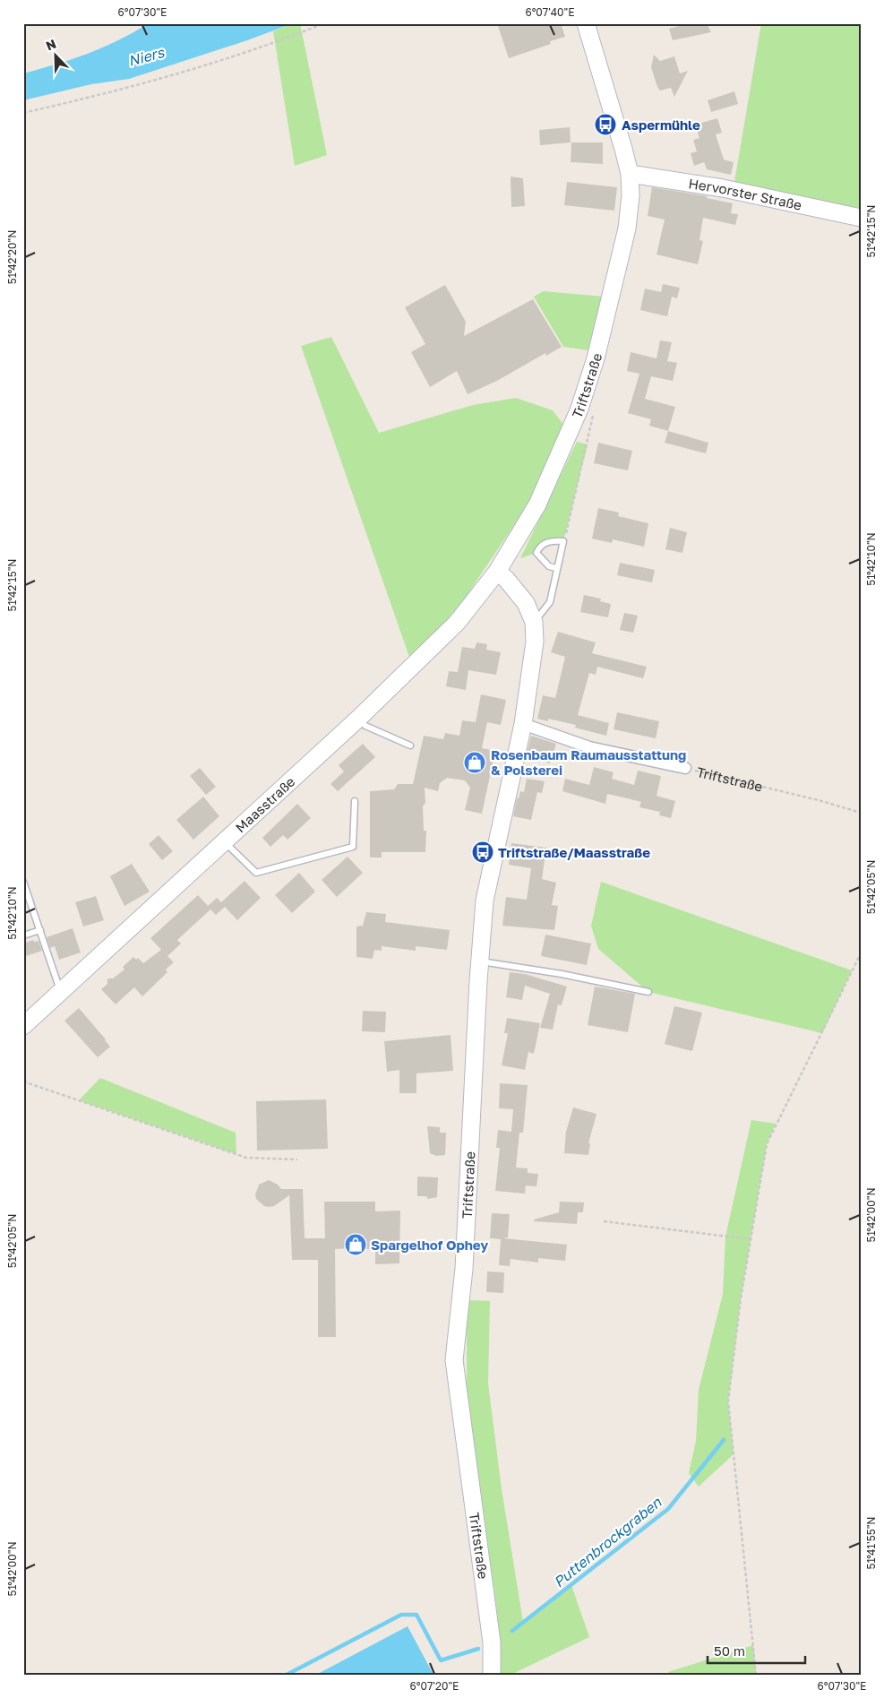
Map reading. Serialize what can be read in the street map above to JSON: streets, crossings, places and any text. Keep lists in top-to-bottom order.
{
  "streets": {
    "street": ["Hervorster Straße", "Triftstraße", "Maasstraße"]
  },
  "crossings": [
    ["Hervorster Straße", "Triftstraße"],
    ["Triftstraße", "Maasstraße"]
  ],
  "water": ["Niers", "Puttenbrockgraben"],
  "places": {
    "bus stop": ["Aspermühle", "Triftstraße/Maasstraße"],
    "shop": ["Rosenbaum Raumausstattung & Polsterei", "Spargelhof Ophey"]
  },
  "scale_bar": "50 m",
  "north": "top left",
  "coordinates": [
    "6°07'30\"E",
    "6°07'40\"E",
    "51°42'15\"N",
    "51°42'20\"N",
    "51°42'10\"N",
    "51°42'05\"N",
    "51°42'00\"N",
    "51°41'55\"N",
    "6°07'20\"E"
  ]
}
